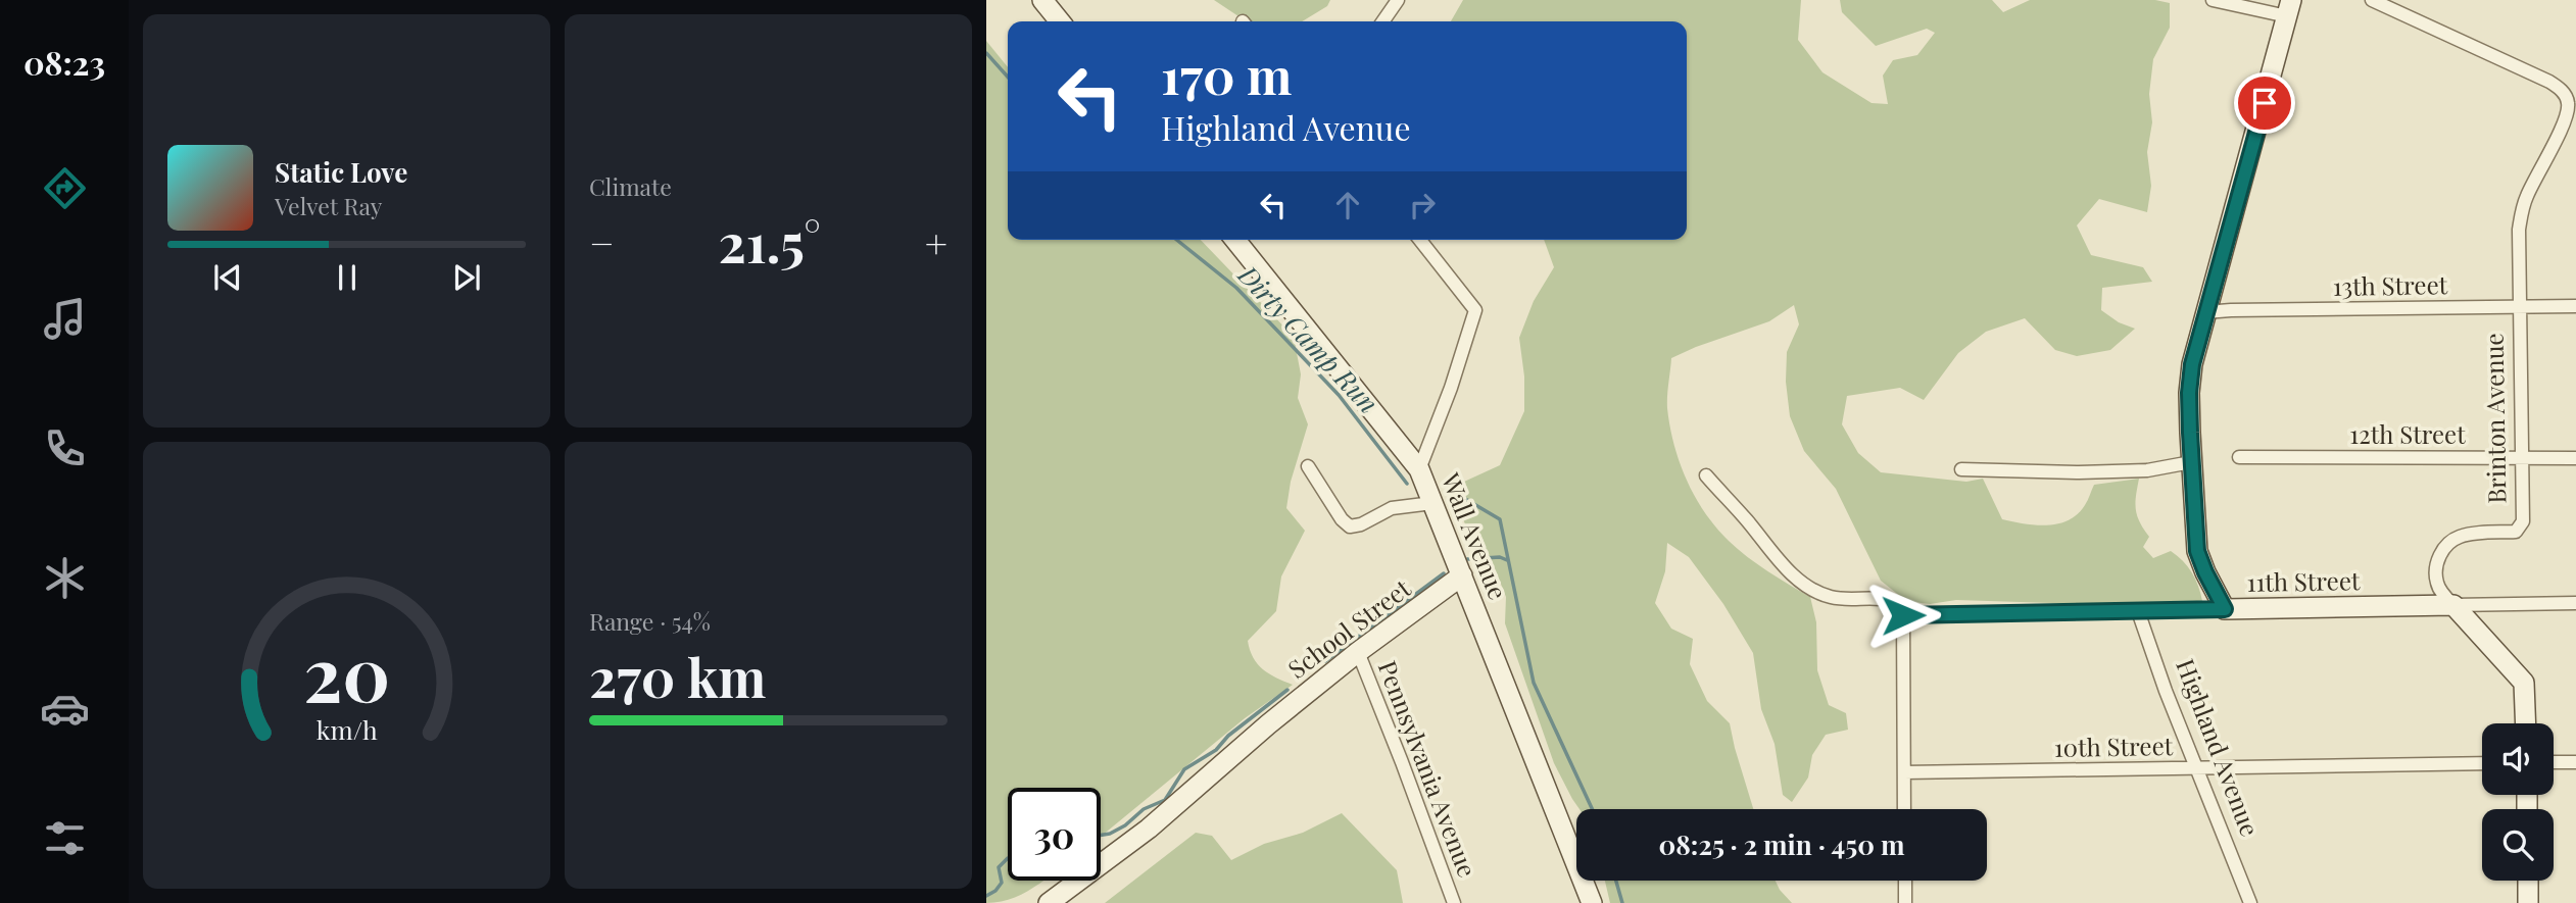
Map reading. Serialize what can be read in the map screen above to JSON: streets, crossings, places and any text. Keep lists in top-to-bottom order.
{
  "streets": {
    "street": [
      "13th Street",
      "Brinton Avenue",
      "12th Street",
      "Wall Avenue",
      "11th Street",
      "School Street",
      "10th Street",
      "Highland Avenue",
      "Pennsylvania Avenue"
    ]
  },
  "crossings": [
    ["13th Street", "Brinton Avenue"],
    ["Brinton Avenue", "12th Street"],
    ["Brinton Avenue", "11th Street"],
    ["Wall Avenue", "School Street"],
    ["11th Street", "Highland Avenue"],
    ["School Street", "Pennsylvania Avenue"],
    ["10th Street", "Highland Avenue"]
  ],
  "water": ["Dirty Camp Run"],
  "page": {
    "tabs": "08:23",
    "tile": [
      "Climate",
      ["Range · 54%", "270 km"]
    ],
    "turn": ["170 m", "Highland Avenue"],
    "song": ["Static Love", "Velvet Ray"],
    "heat": ["−", "21.5°", "+"],
    "limit": "30",
    "trip": "08:25 · 2 min · 450 m",
    "gauge": ["20", "km/h"]
  }
}
